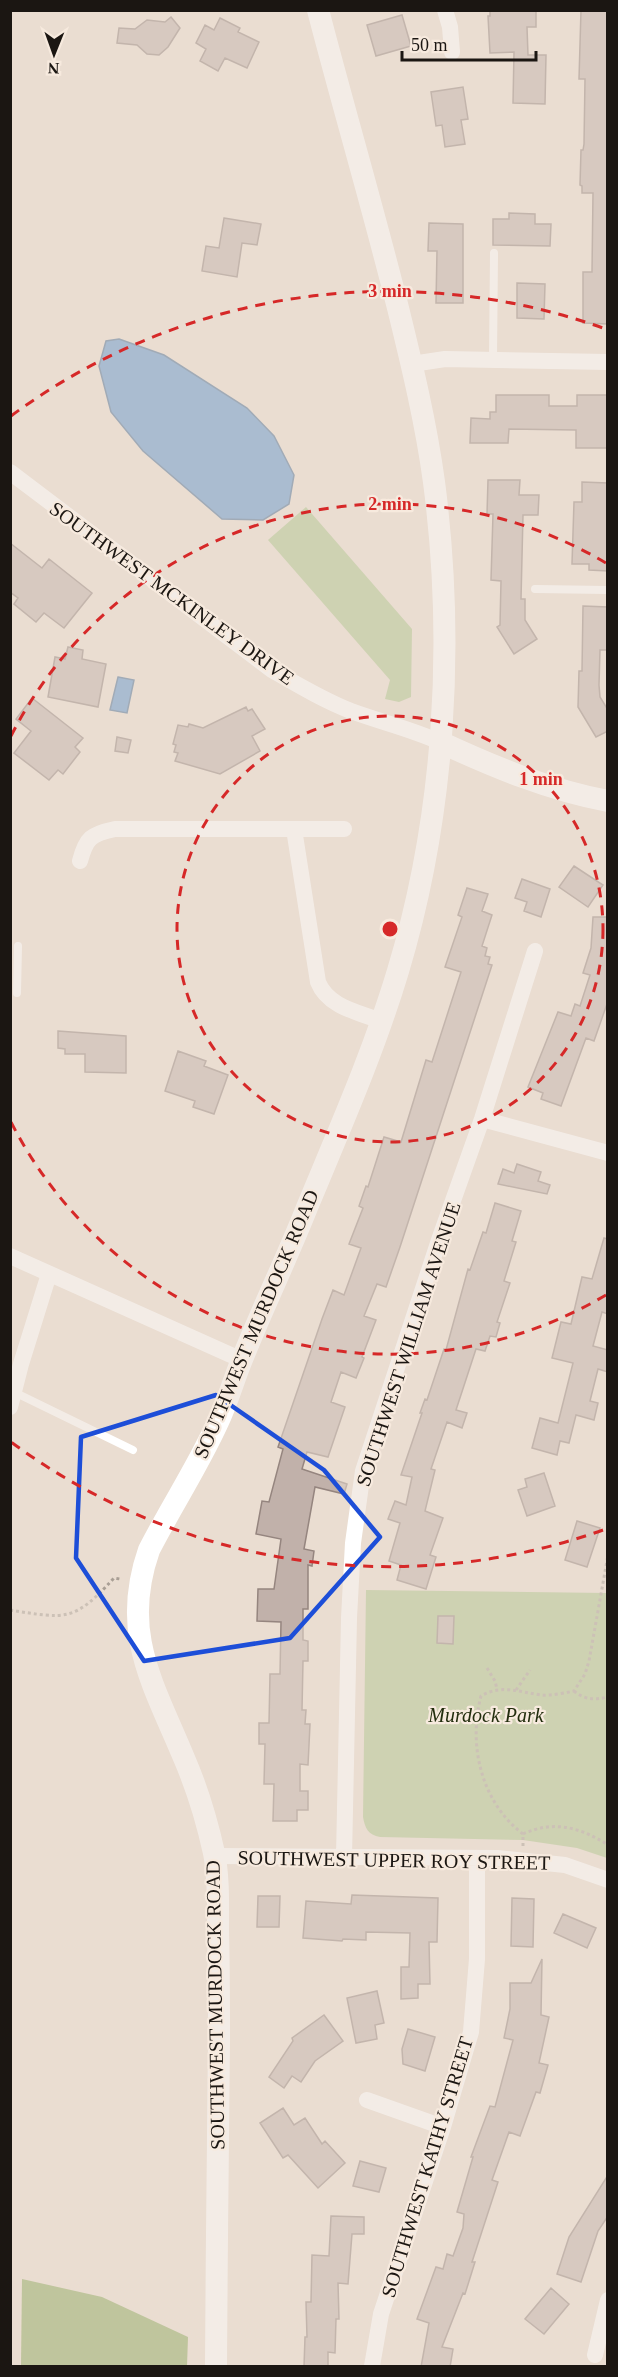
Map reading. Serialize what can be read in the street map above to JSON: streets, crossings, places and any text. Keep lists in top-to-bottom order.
{
  "streets": {
    "main road": ["SOUTHWEST MURDOCK ROAD"],
    "street": [
      "SOUTHWEST MCKINLEY DRIVE",
      "SOUTHWEST WILLIAM AVENUE",
      "SOUTHWEST UPPER ROY STREET",
      "SOUTHWEST KATHY STREET"
    ]
  },
  "crossings": [
    ["SOUTHWEST MCKINLEY DRIVE", "SOUTHWEST MURDOCK ROAD"],
    ["SOUTHWEST MURDOCK ROAD", "SOUTHWEST UPPER ROY STREET"],
    ["SOUTHWEST WILLIAM AVENUE", "SOUTHWEST UPPER ROY STREET"],
    ["SOUTHWEST UPPER ROY STREET", "SOUTHWEST KATHY STREET"]
  ],
  "parks": ["Murdock Park"],
  "scale_bar": "50 m",
  "north": "bottom",
  "rings": ["3 min", "2 min", "1 min"]
}
